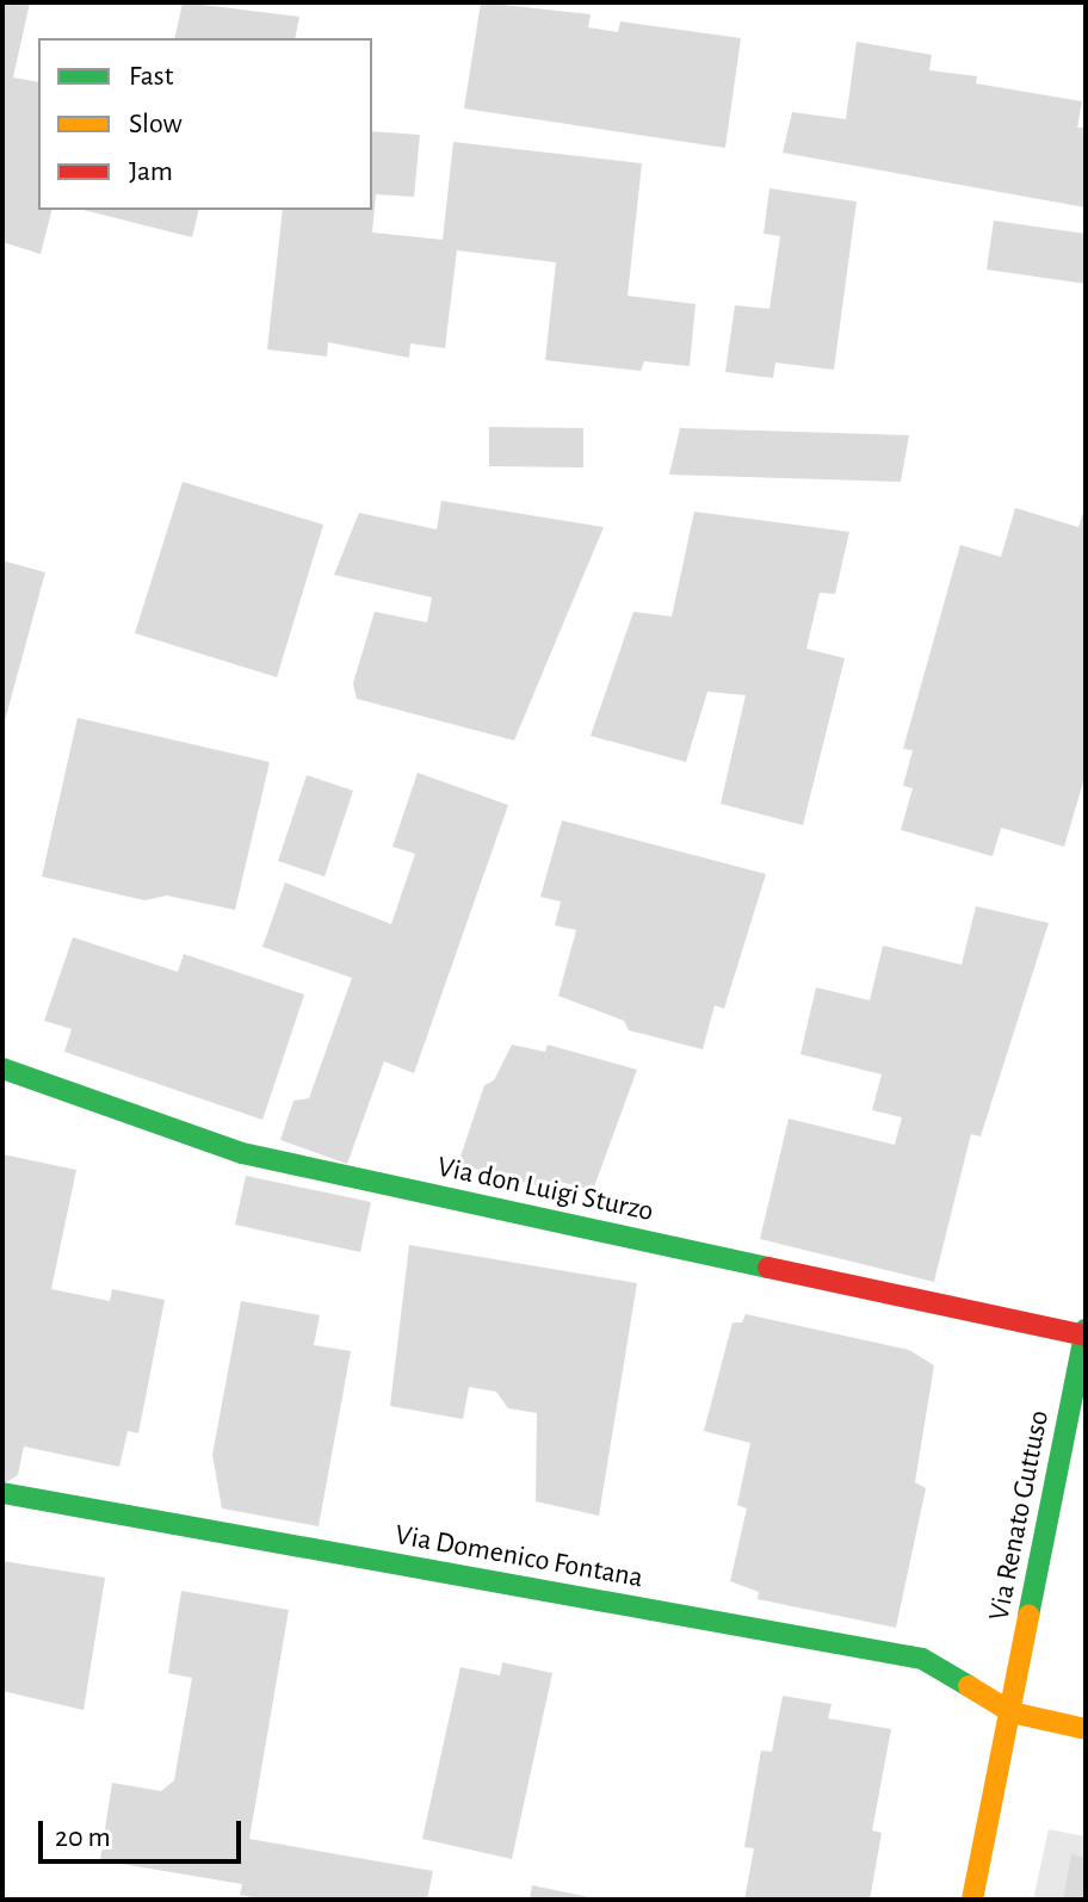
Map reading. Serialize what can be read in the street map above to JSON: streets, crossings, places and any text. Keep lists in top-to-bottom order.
{
  "streets": {
    "street": ["Via don Luigi Sturzo", "Via Renato Guttuso", "Via Domenico Fontana"]
  },
  "crossings": [
    ["Via don Luigi Sturzo", "Via Renato Guttuso"],
    ["Via Renato Guttuso", "Via Domenico Fontana"]
  ],
  "legend": ["Fast", "Slow", "Jam"],
  "scale_bar": "20 m"
}
